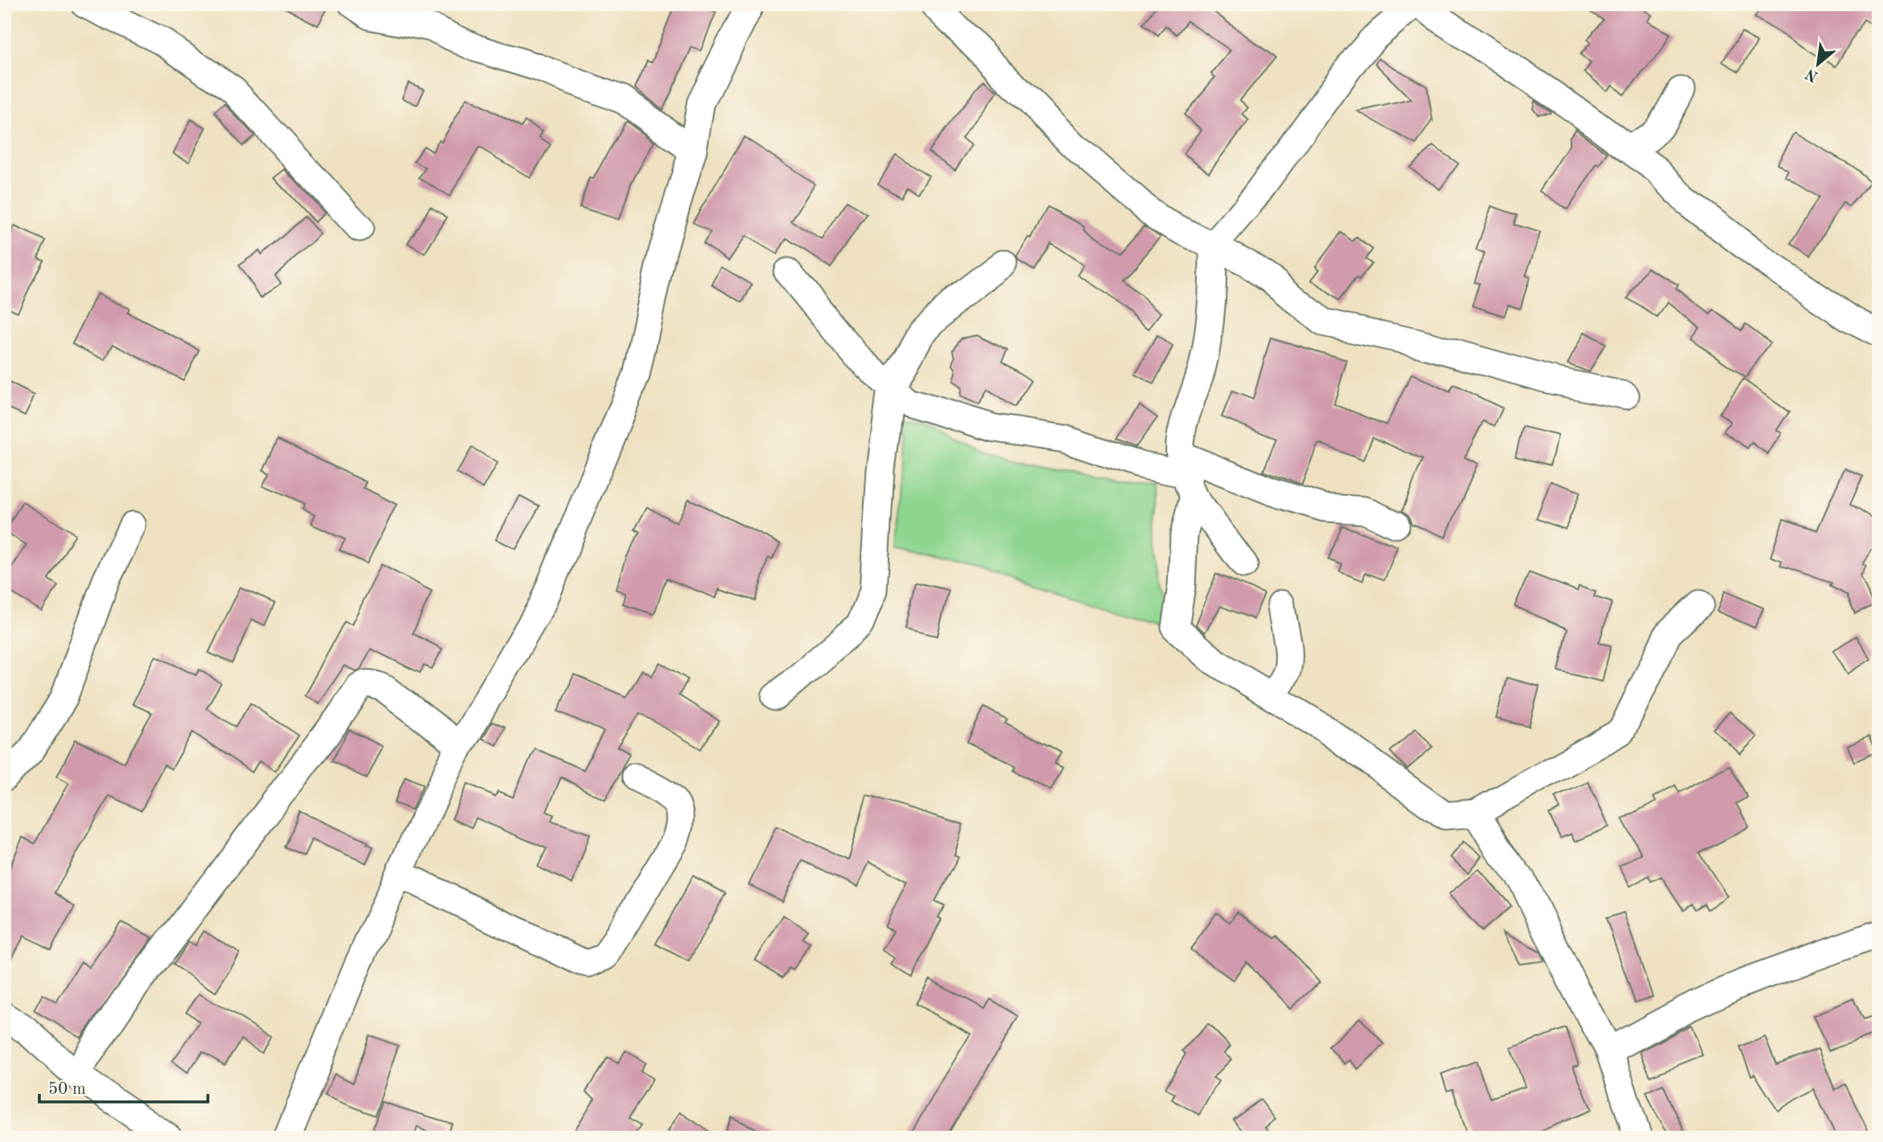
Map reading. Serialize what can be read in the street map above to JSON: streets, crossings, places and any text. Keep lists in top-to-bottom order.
{
  "scale_bar": "50 m",
  "north": "bottom left"
}
